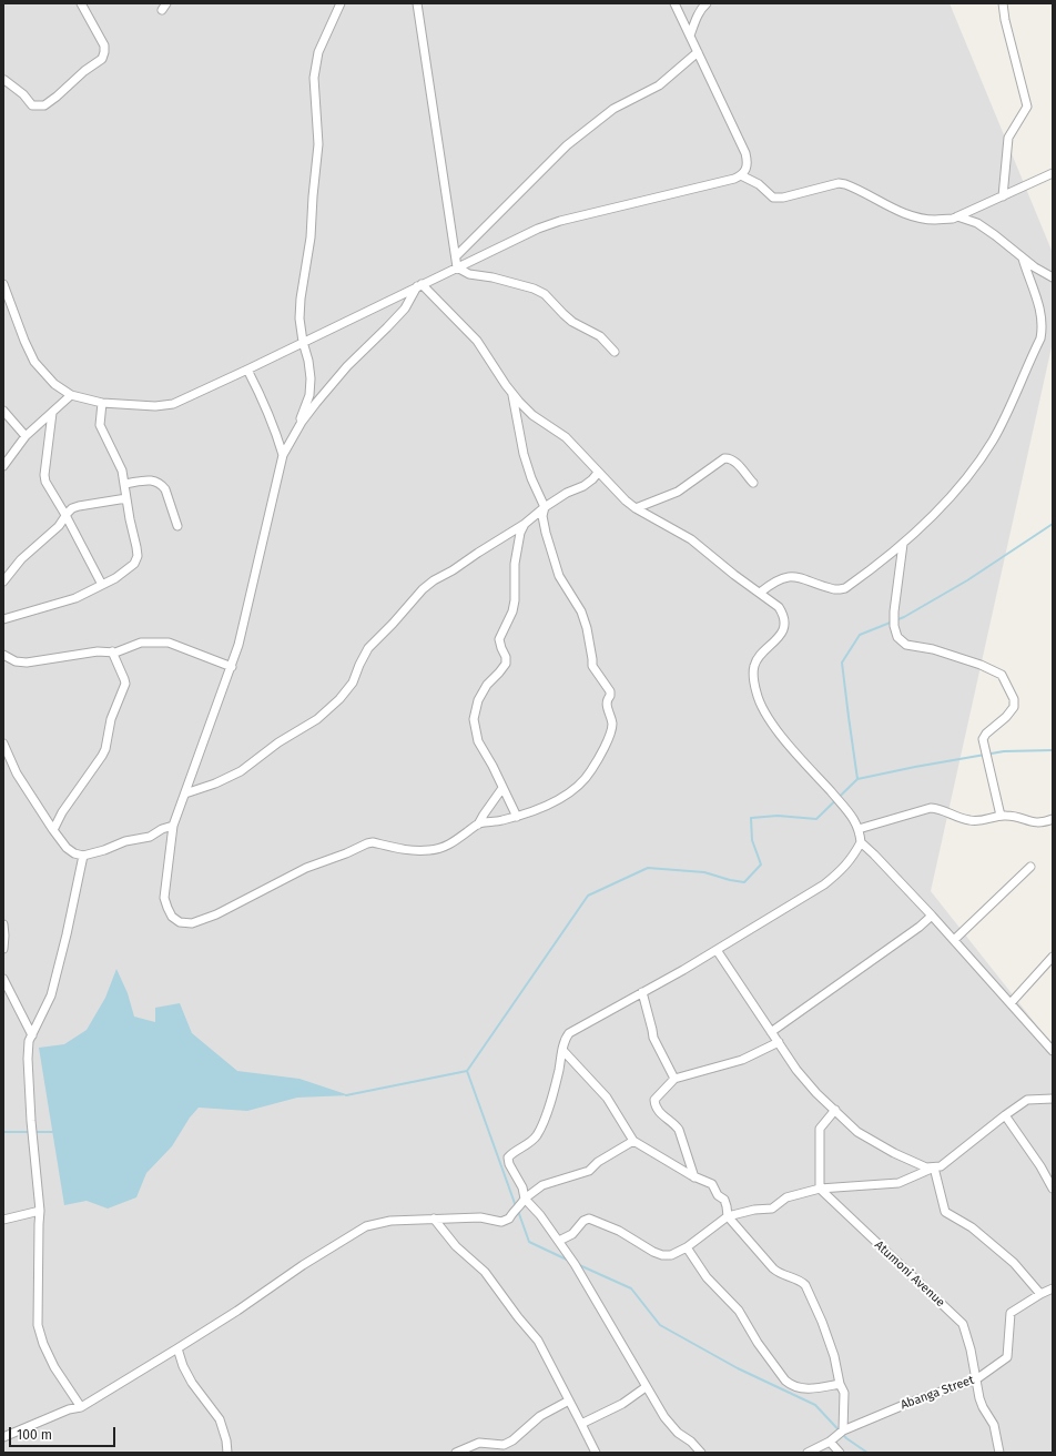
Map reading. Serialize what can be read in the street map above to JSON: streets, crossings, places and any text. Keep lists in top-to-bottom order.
{
  "streets": {
    "street": ["Atumoni Avenue", "Abanga Street"]
  },
  "crossings": [
    ["Atumoni Avenue", "Abanga Street"]
  ],
  "scale_bar": "100 m"
}
